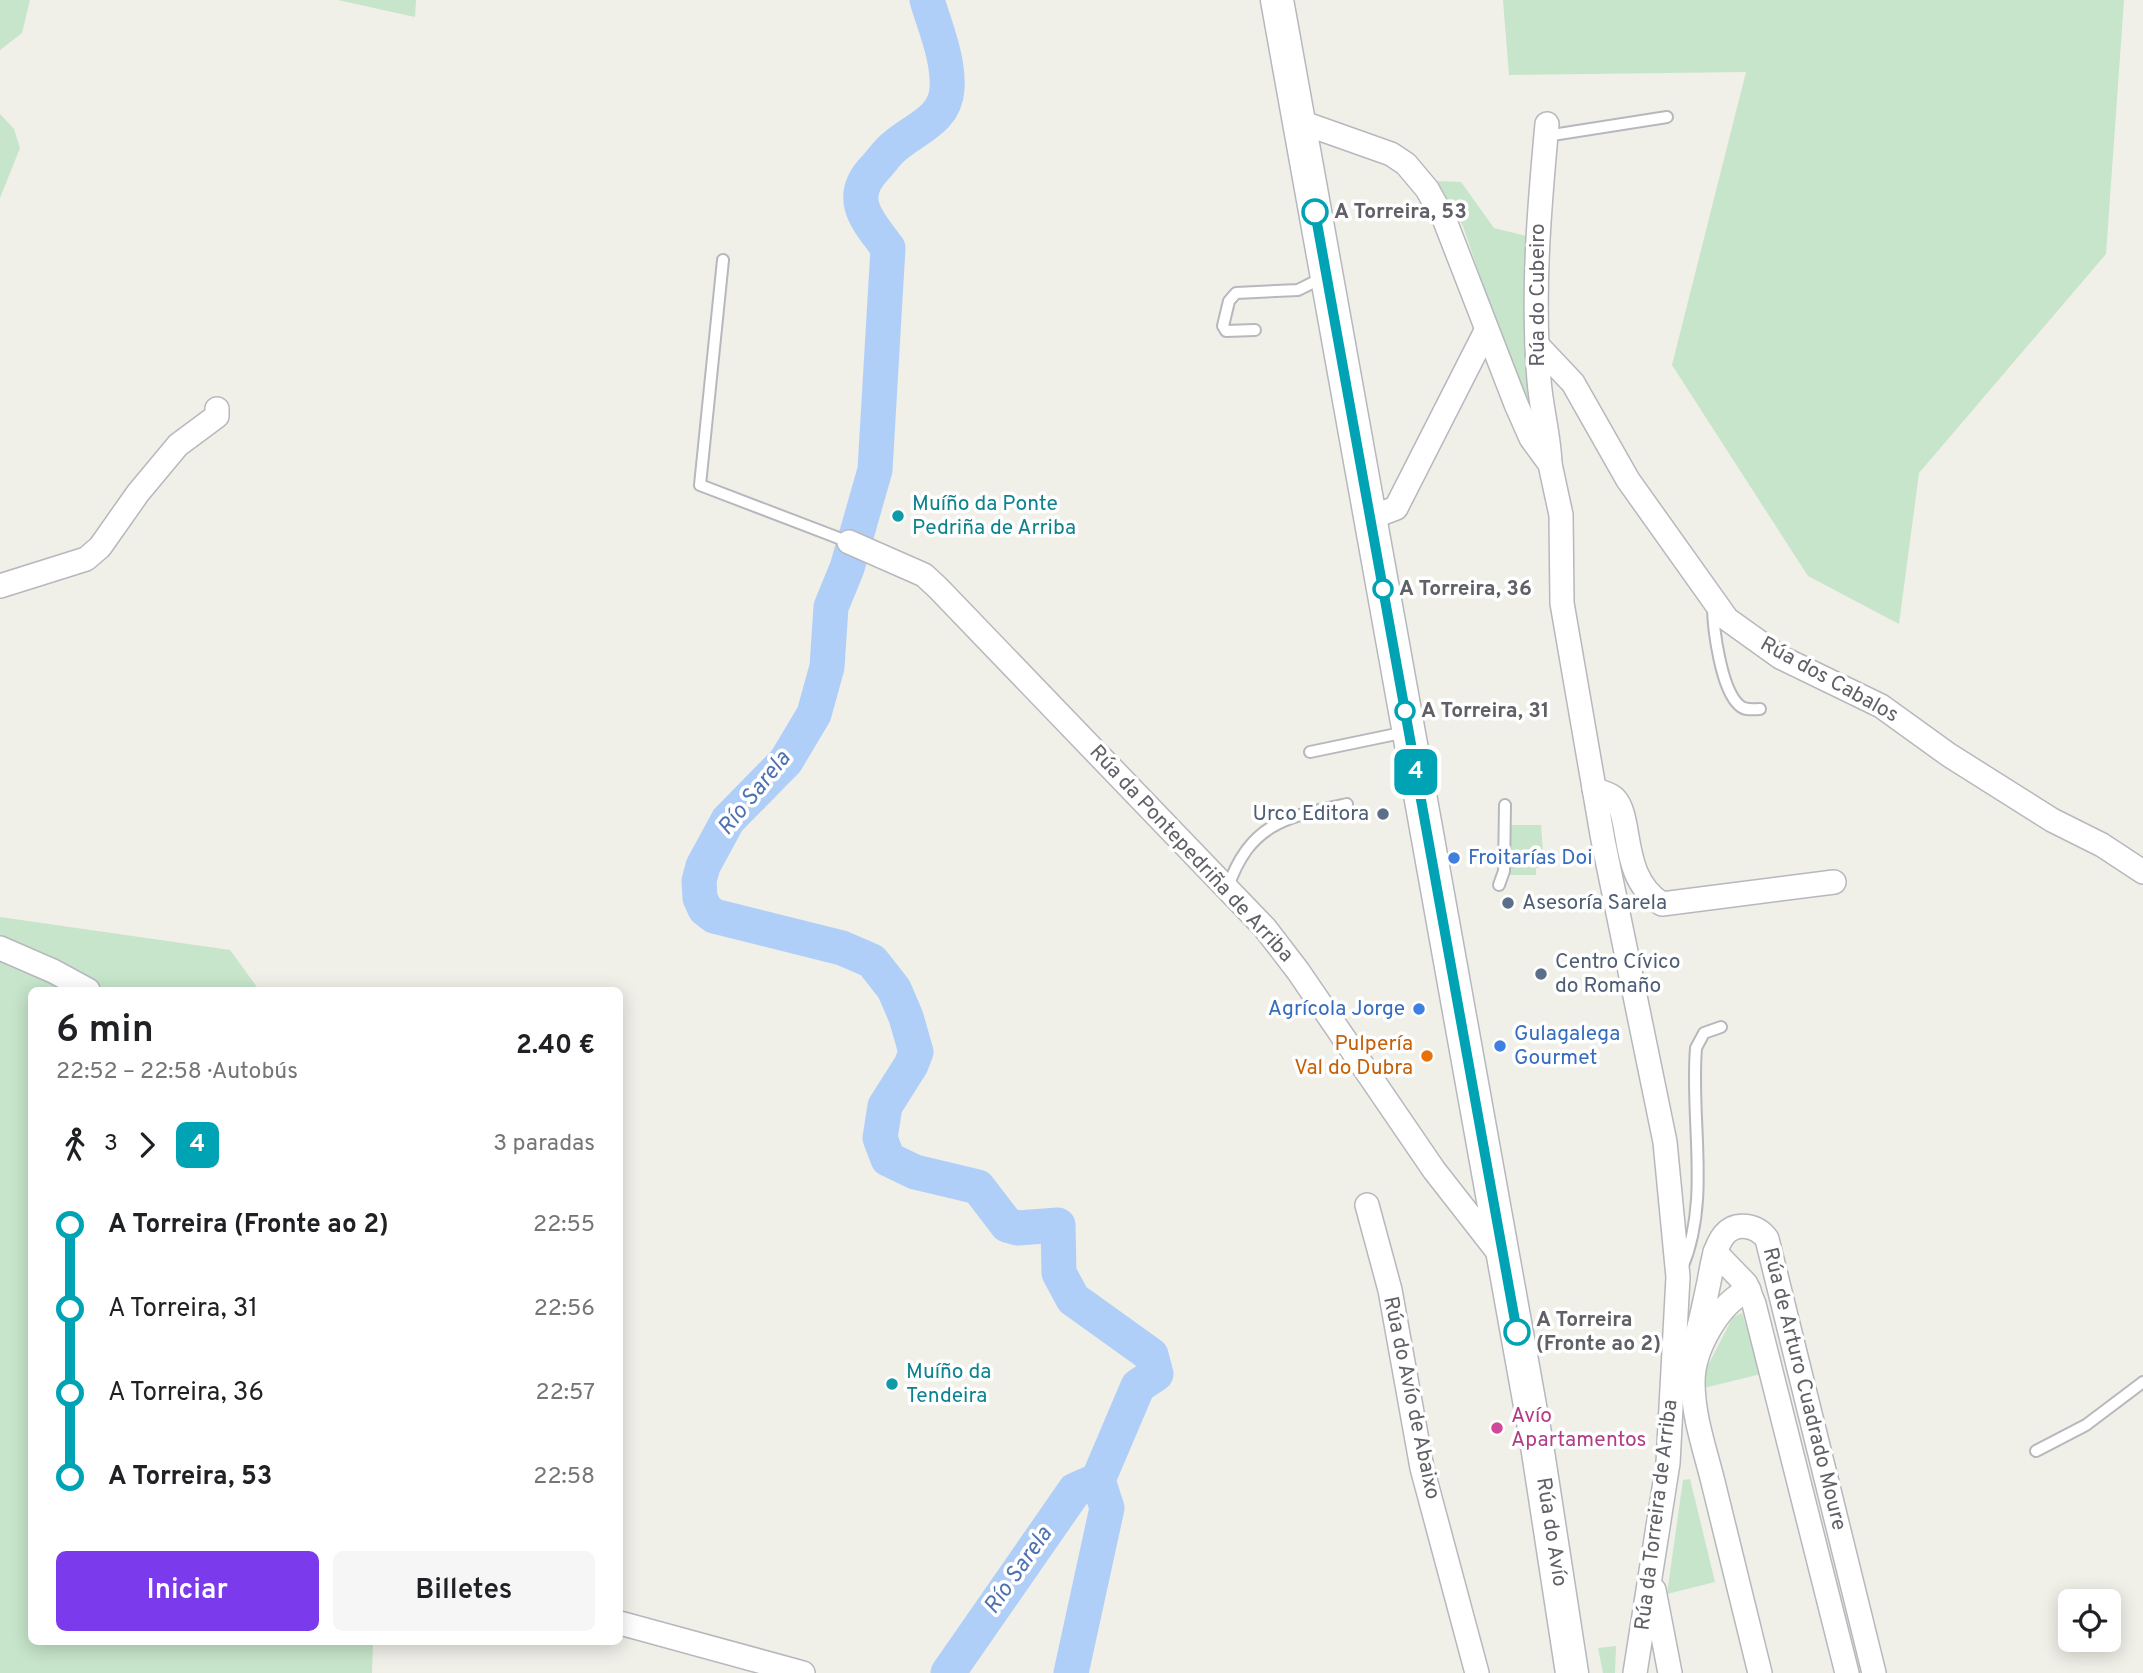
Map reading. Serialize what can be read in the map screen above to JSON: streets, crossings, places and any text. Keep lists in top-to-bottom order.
{
  "streets": {
    "main road": ["Rúa do Avío"],
    "street": [
      "Rúa do Cubeiro",
      "Rúa dos Cabalos",
      "Rúa da Pontepedriña de Arriba",
      "Rúa de Arturo Cuadrado Moure",
      "Rúa do Avío de Abaixo",
      "Rúa da Torreira de Arriba"
    ]
  },
  "crossings": [
    ["Rúa do Cubeiro", "Rúa dos Cabalos"],
    ["Rúa do Cubeiro", "Rúa da Torreira de Arriba"],
    ["Rúa da Pontepedriña de Arriba", "Rúa do Avío"],
    ["Rúa da Torreira de Arriba", "Rúa do Avío"]
  ],
  "water": ["Río Sarela"],
  "places": [
    "A Torreira, 53",
    "Muíño da Ponte Pedriña de Arriba",
    "A Torreira, 36",
    "A Torreira, 31",
    "Urco Editora",
    "Froitarías Doi",
    "Asesoría Sarela",
    "Centro Cívico do Romaño",
    "Agrícola Jorge",
    "Gulagalega Gourmet",
    "Pulpería Val do Dubra",
    "A Torreira (Fronte ao 2)",
    "Muíño da Tendeira",
    "Avío Apartamentos"
  ],
  "lines": ["bus line 4"],
  "page": {
    "on_map": "4",
    "heading": ["6 min", "22:52 – 22:58 · Autobús", "2.40 €"],
    "legs": ["3", "4", "3 paradas"],
    "list": [
      {
        "name": "A Torreira (Fronte ao 2)",
        "value": "22:55"
      },
      {
        "name": "A Torreira, 31",
        "value": "22:56"
      },
      {
        "name": "A Torreira, 36",
        "value": "22:57"
      },
      {
        "name": "A Torreira, 53",
        "value": "22:58"
      }
    ],
    "buttons": ["Iniciar", "Billetes"]
  }
}
